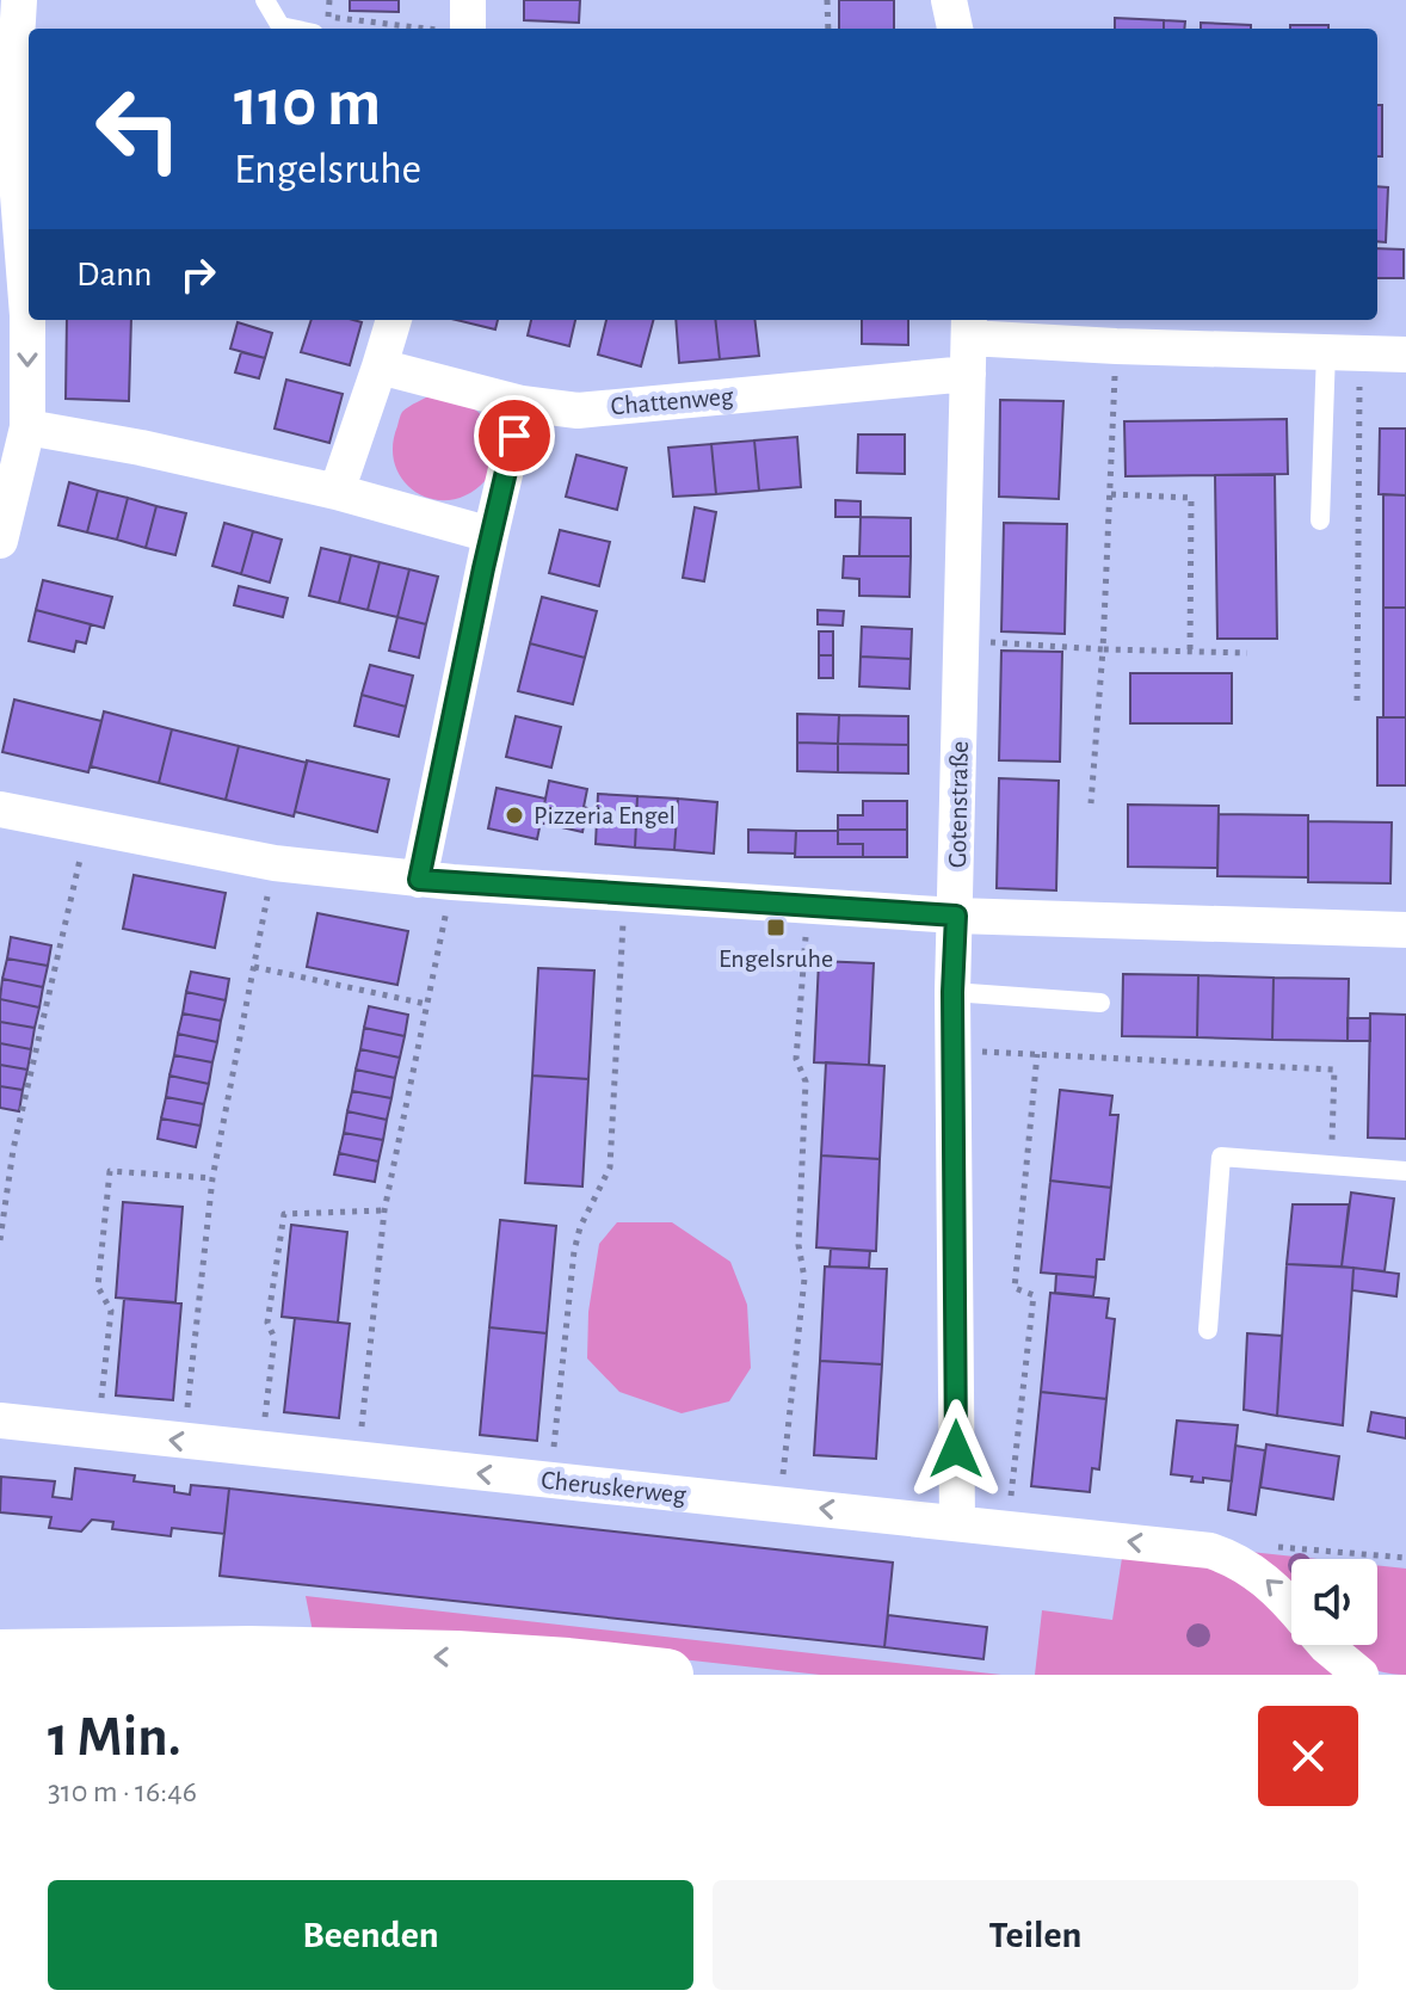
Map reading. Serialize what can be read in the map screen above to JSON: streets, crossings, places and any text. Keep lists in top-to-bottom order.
{
  "streets": {
    "street": ["Chattenweg", "Gotenstraße", "Cheruskerweg"]
  },
  "crossings": [
    ["Chattenweg", "Gotenstraße"],
    ["Gotenstraße", "Cheruskerweg"]
  ],
  "one_way": ["Cheruskerweg"],
  "places": {
    "other": ["Pizzeria Engel"],
    "transit": ["Engelsruhe"]
  },
  "page": {
    "turn": ["110 m", "Engelsruhe"],
    "then": "Dann",
    "heading": ["1 Min.", "310 m · 16:46"],
    "buttons": ["Beenden", "Teilen"]
  }
}
